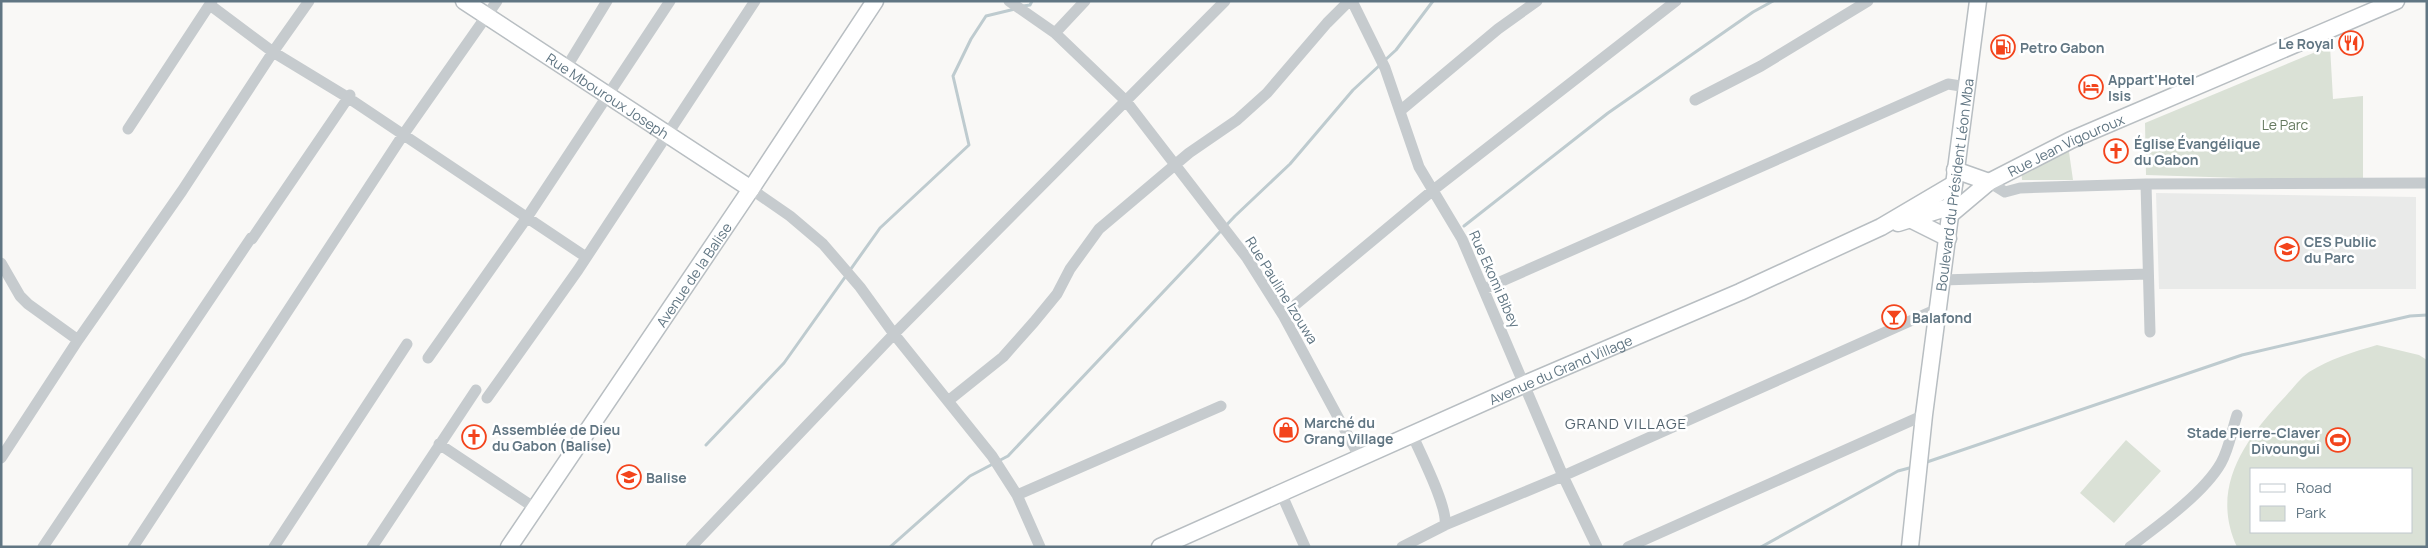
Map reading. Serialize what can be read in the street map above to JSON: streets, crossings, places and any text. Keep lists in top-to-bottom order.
{
  "streets": {
    "street": [
      "Rue Mbouroux Joseph",
      "Rue Jean Vigouroux",
      "Boulevard du Président Léon Mba",
      "Avenue de la Balise",
      "Rue Ekomi Bibey",
      "Rue Pauline Izouwa",
      "Avenue du Grand Village"
    ]
  },
  "crossings": [
    ["Rue Mbouroux Joseph", "Avenue de la Balise"],
    ["Rue Jean Vigouroux", "Boulevard du Président Léon Mba"],
    ["Boulevard du Président Léon Mba", "Avenue du Grand Village"],
    ["Rue Ekomi Bibey", "Avenue du Grand Village"],
    ["Rue Pauline Izouwa", "Avenue du Grand Village"]
  ],
  "districts": ["GRAND VILLAGE"],
  "parks": ["Le Parc"],
  "places": {
    "restaurant": ["Le Royal"],
    "fuel station": ["Petro Gabon"],
    "hotel": ["Appart'Hotel Isis"],
    "church": ["Église Évangélique du Gabon", "Assemblée de Dieu du Gabon (Balise)"],
    "school or university": ["CES Public du Parc", "Balise"],
    "bar": ["Balafond"],
    "shop": ["Marché du Grang Village"],
    "sports": ["Stade Pierre-Claver Divoungui"]
  },
  "legend": ["Road", "Park"]
}
